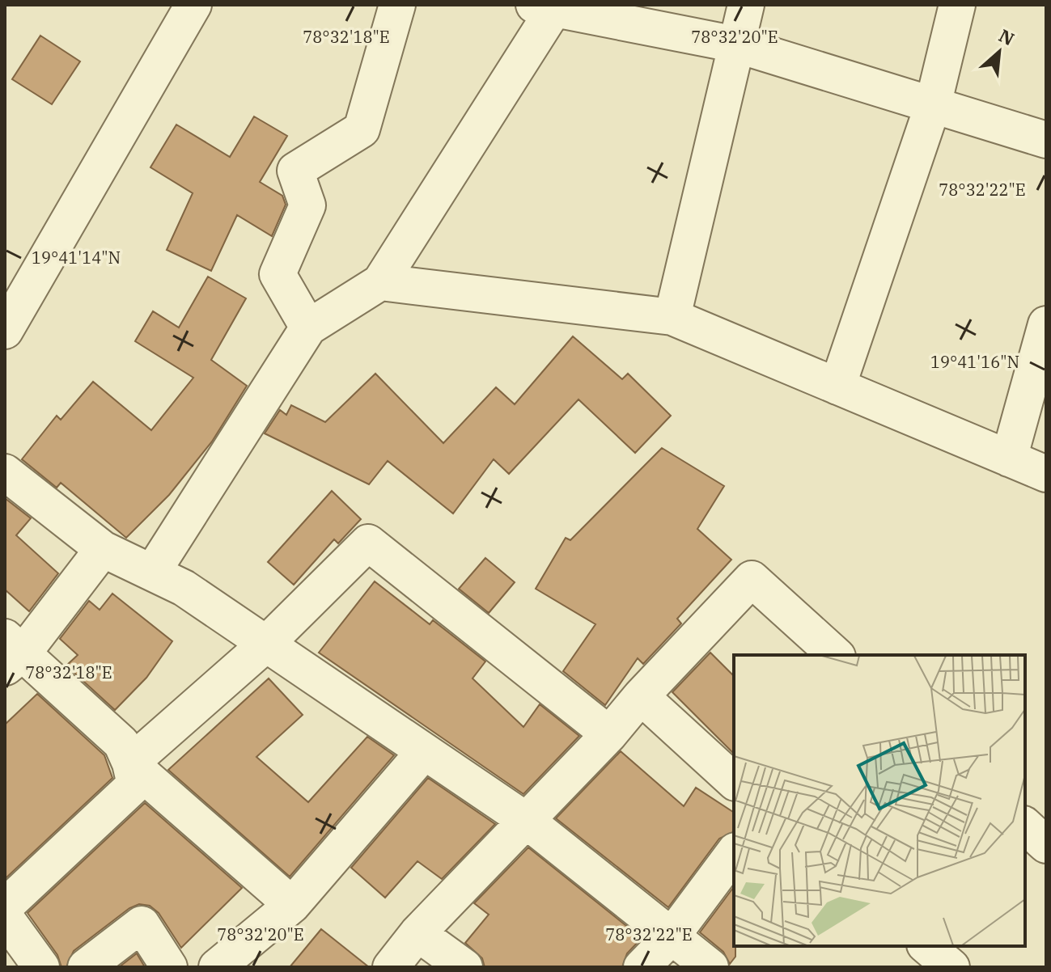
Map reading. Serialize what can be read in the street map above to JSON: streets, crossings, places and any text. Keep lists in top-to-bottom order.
{
  "north": "top right",
  "coordinates": [
    "78°32'18\"E",
    "78°32'20\"E",
    "78°32'22\"E",
    "19°41'14\"N",
    "19°41'16\"N"
  ]
}
